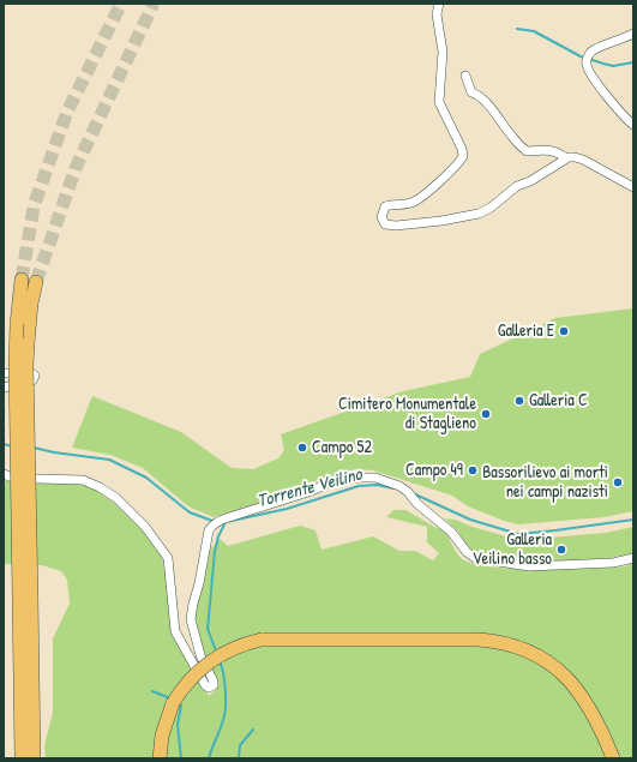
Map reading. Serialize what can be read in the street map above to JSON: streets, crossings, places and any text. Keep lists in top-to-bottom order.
{
  "water": ["Torrente Veilino"],
  "places": [
    "Galleria E",
    "Galleria C",
    "Cimitero Monumentale di Staglieno",
    "Campo 52",
    "Campo 49",
    "Bassorilievo ai morti nei campi nazisti",
    "Galleria Veilino basso"
  ]
}
